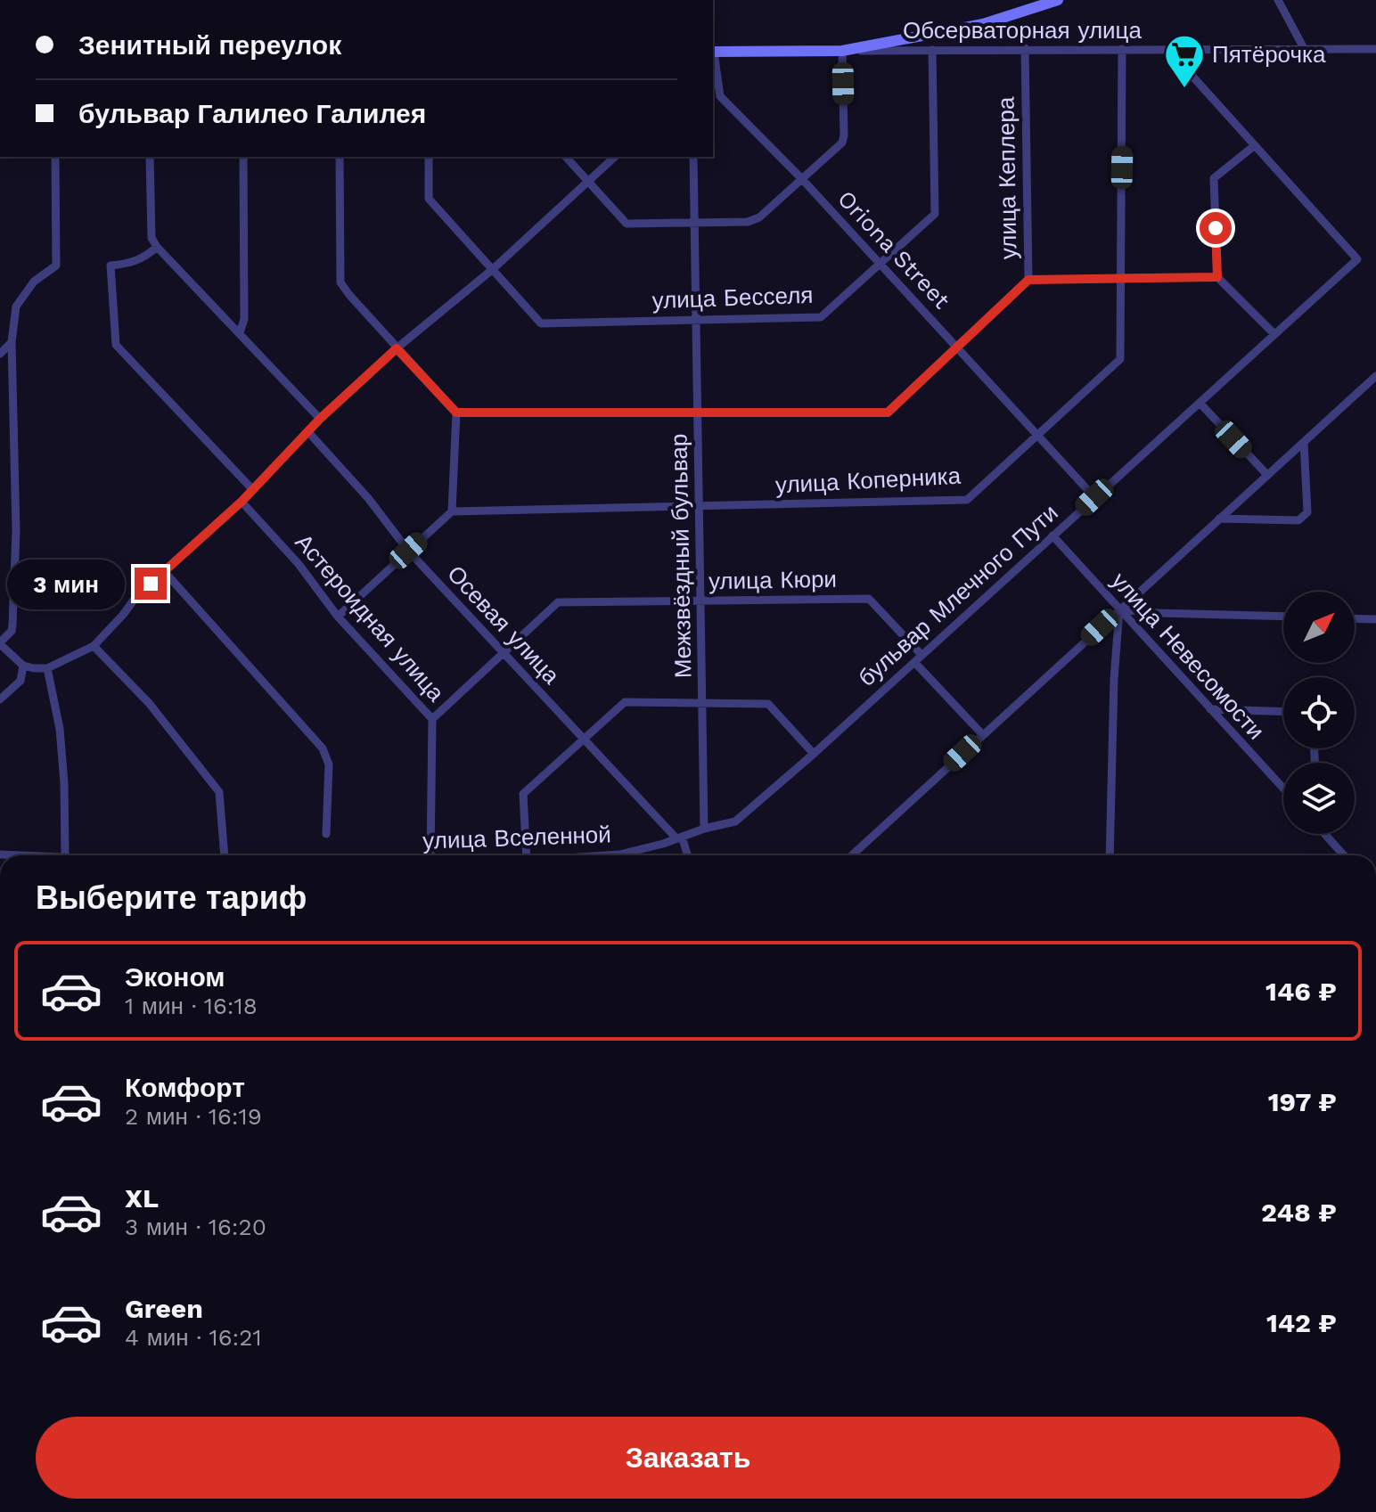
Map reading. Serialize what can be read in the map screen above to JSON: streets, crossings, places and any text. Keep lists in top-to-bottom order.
{
  "streets": {
    "main road": ["Обсерваторная улица"],
    "street": [
      "улица Кеплера",
      "Oriona Street",
      "улица Бесселя",
      "улица Коперника",
      "Межзвёздный бульвар",
      "улица Кюри",
      "бульвар Млечного Пути",
      "Астероидная улица",
      "Осевая улица",
      "улица Невесомости",
      "улица Вселенной"
    ]
  },
  "crossings": [
    ["Обсерваторная улица", "улица Кеплера"],
    ["Обсерваторная улица", "Oriona Street"],
    ["Обсерваторная улица", "улица Бесселя"],
    ["Обсерваторная улица", "улица Коперника"],
    ["улица Кеплера", "Oriona Street"],
    ["улица Кеплера", "Межзвёздный бульвар"],
    ["Oriona Street", "улица Бесселя"],
    ["Oriona Street", "улица Коперника"],
    ["Oriona Street", "бульвар Млечного Пути"],
    ["улица Бесселя", "Межзвёздный бульвар"],
    ["улица Коперника", "Межзвёздный бульвар"],
    ["Межзвёздный бульвар", "улица Кюри"],
    ["Межзвёздный бульвар", "бульвар Млечного Пути"],
    ["Межзвёздный бульвар", "улица Вселенной"],
    ["улица Кюри", "бульвар Млечного Пути"],
    ["улица Кюри", "Астероидная улица"],
    ["улица Кюри", "Осевая улица"],
    ["бульвар Млечного Пути", "улица Невесомости"],
    ["бульвар Млечного Пути", "улица Вселенной"],
    ["Осевая улица", "улица Вселенной"]
  ],
  "places": {
    "supermarket": ["Пятёрочка"]
  },
  "north": "top right",
  "page": {
    "banner": ["Зенитный переулок", "бульвар Галилео Галилея"],
    "bubble": "3 мин",
    "heading": "Выберите тариф",
    "list": [
      {
        "name": "Эконом",
        "note": "1 мин · 16:18",
        "value": "146 ₽"
      },
      {
        "name": "Комфорт",
        "note": "2 мин · 16:19",
        "value": "197 ₽"
      },
      {
        "name": "XL",
        "note": "3 мин · 16:20",
        "value": "248 ₽"
      },
      {
        "name": "Green",
        "note": "4 мин · 16:21",
        "value": "142 ₽"
      }
    ],
    "buttons": "Заказать"
  }
}
